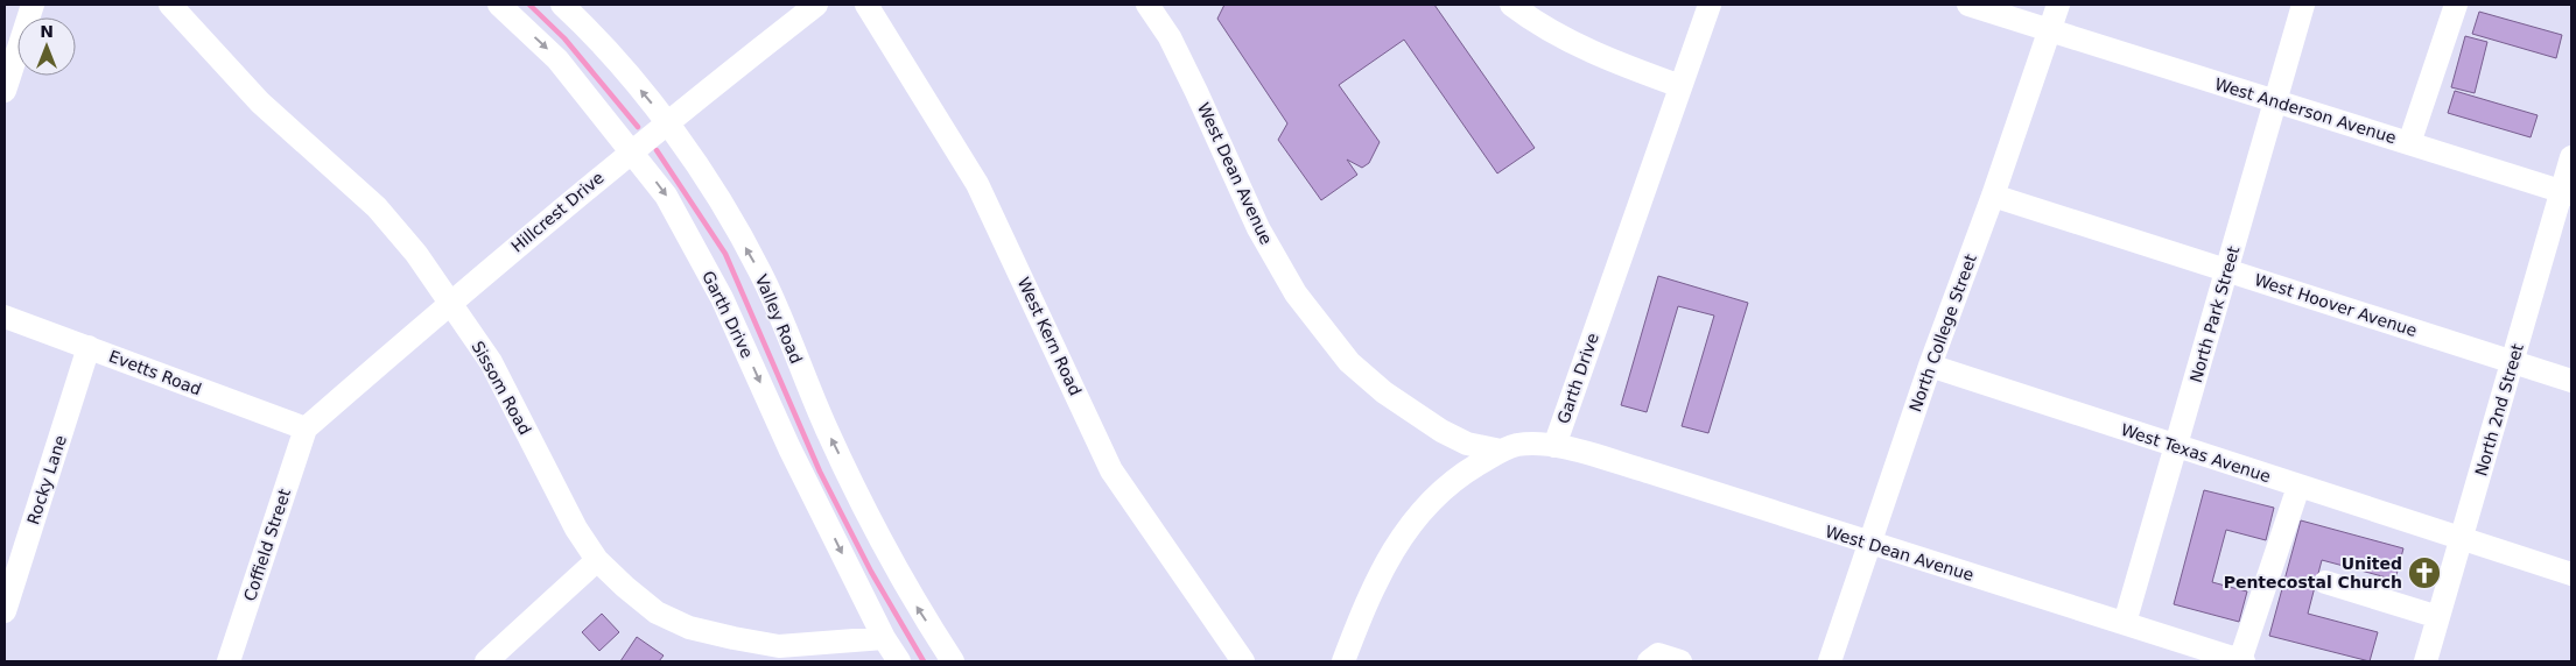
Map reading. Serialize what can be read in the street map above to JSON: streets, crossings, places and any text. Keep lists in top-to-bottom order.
{
  "streets": {
    "street": [
      "West Anderson Avenue",
      "West Dean Avenue",
      "Hillcrest Drive",
      "West Hoover Avenue",
      "Garth Drive",
      "North Park Street",
      "Valley Road",
      "North College Street",
      "West Kern Road",
      "Evetts Road",
      "Sissom Road",
      "North 2nd Street",
      "West Texas Avenue",
      "Rocky Lane",
      "Coffield Street"
    ]
  },
  "crossings": [
    ["West Anderson Avenue", "North Park Street"],
    ["West Anderson Avenue", "North College Street"],
    ["West Anderson Avenue", "North 2nd Street"],
    ["West Dean Avenue", "Garth Drive"],
    ["West Dean Avenue", "North Park Street"],
    ["West Dean Avenue", "North College Street"],
    ["Hillcrest Drive", "Garth Drive"],
    ["Hillcrest Drive", "Valley Road"],
    ["Hillcrest Drive", "Evetts Road"],
    ["Hillcrest Drive", "Sissom Road"],
    ["Hillcrest Drive", "Coffield Street"],
    ["West Hoover Avenue", "North Park Street"],
    ["West Hoover Avenue", "North College Street"],
    ["West Hoover Avenue", "North 2nd Street"],
    ["Garth Drive", "Sissom Road"],
    ["North Park Street", "West Texas Avenue"],
    ["North College Street", "West Texas Avenue"],
    ["Evetts Road", "Rocky Lane"],
    ["Evetts Road", "Coffield Street"],
    ["North 2nd Street", "West Texas Avenue"]
  ],
  "one_way": ["Garth Drive", "Valley Road"],
  "places": {
    "church": ["United Pentecostal Church"]
  },
  "north": "top"
}
